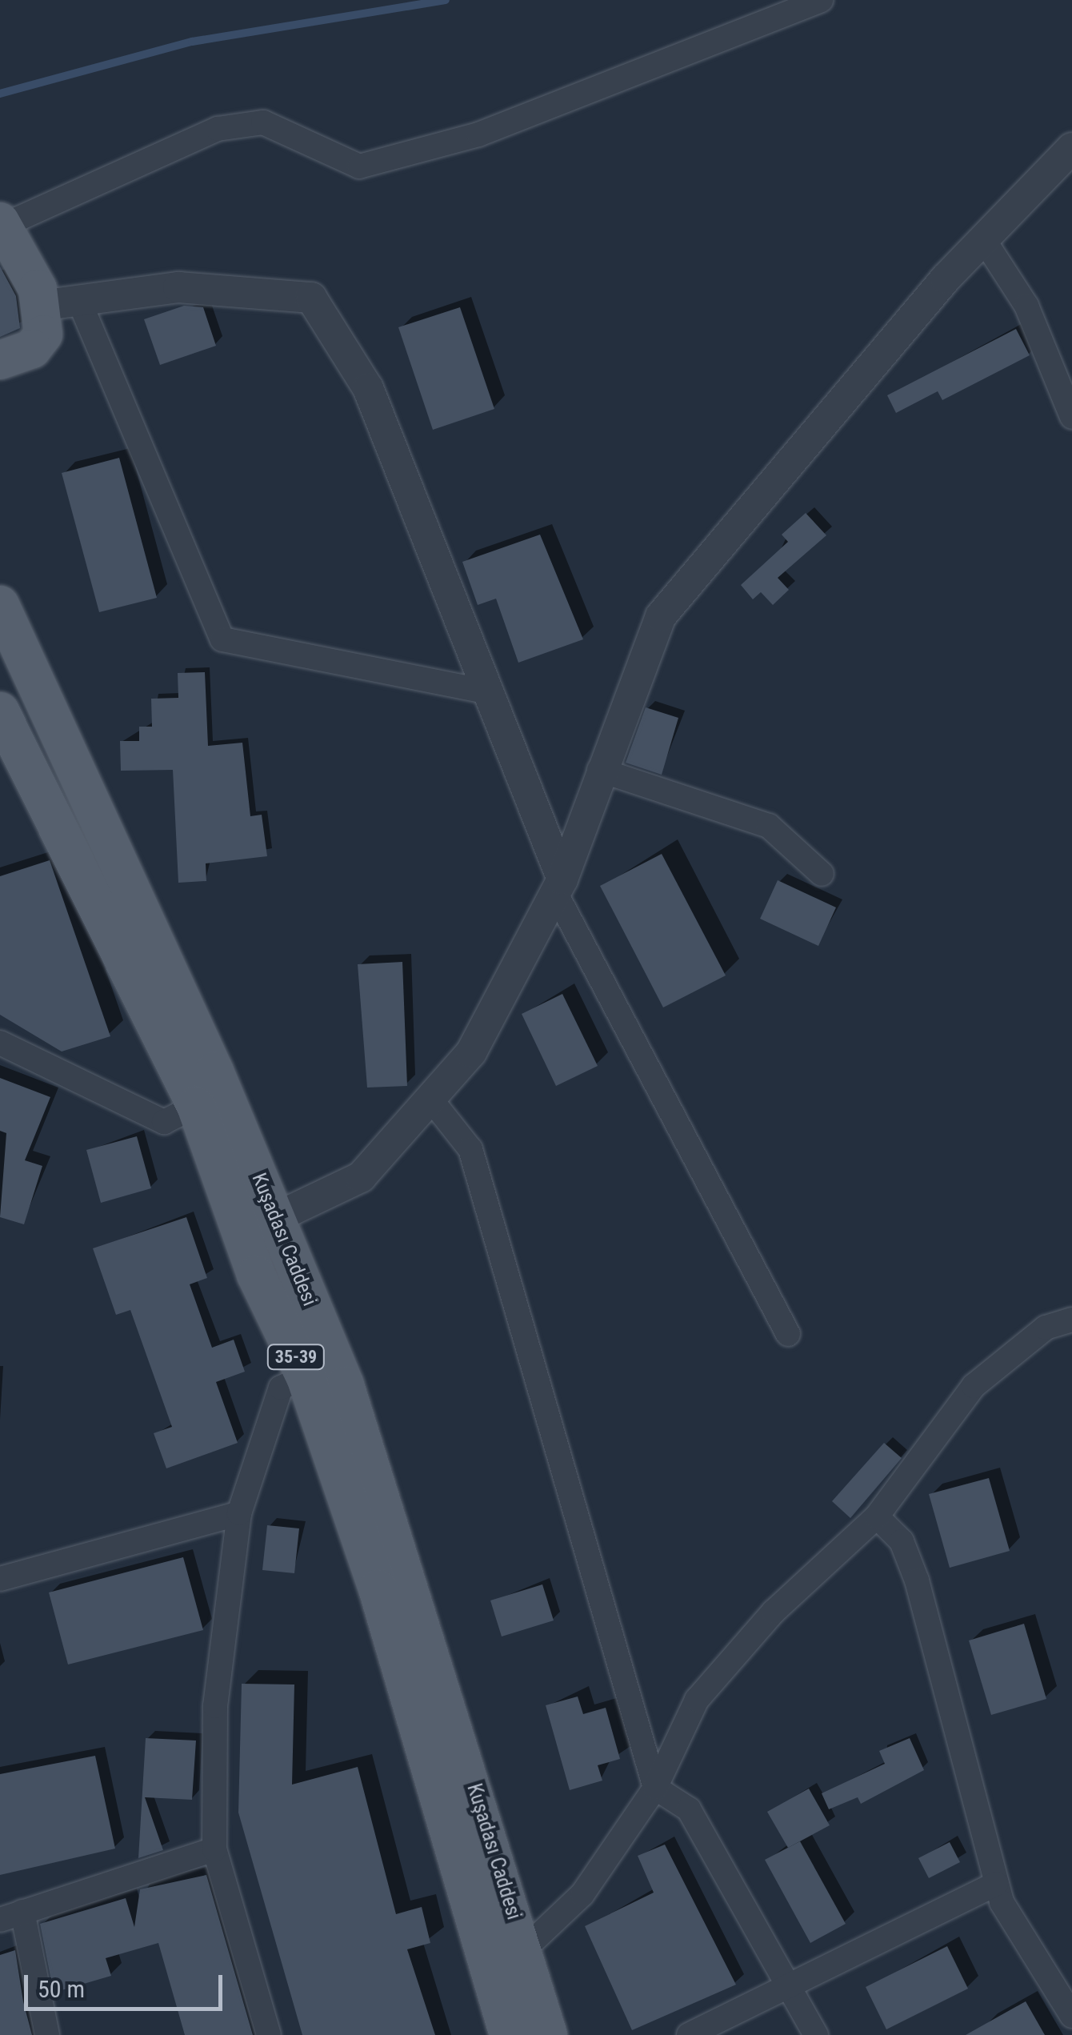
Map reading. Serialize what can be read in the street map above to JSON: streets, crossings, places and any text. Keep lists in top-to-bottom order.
{
  "streets": {
    "main road": ["Kuşadası Caddesi", "35-39"]
  },
  "scale_bar": "50 m"
}
